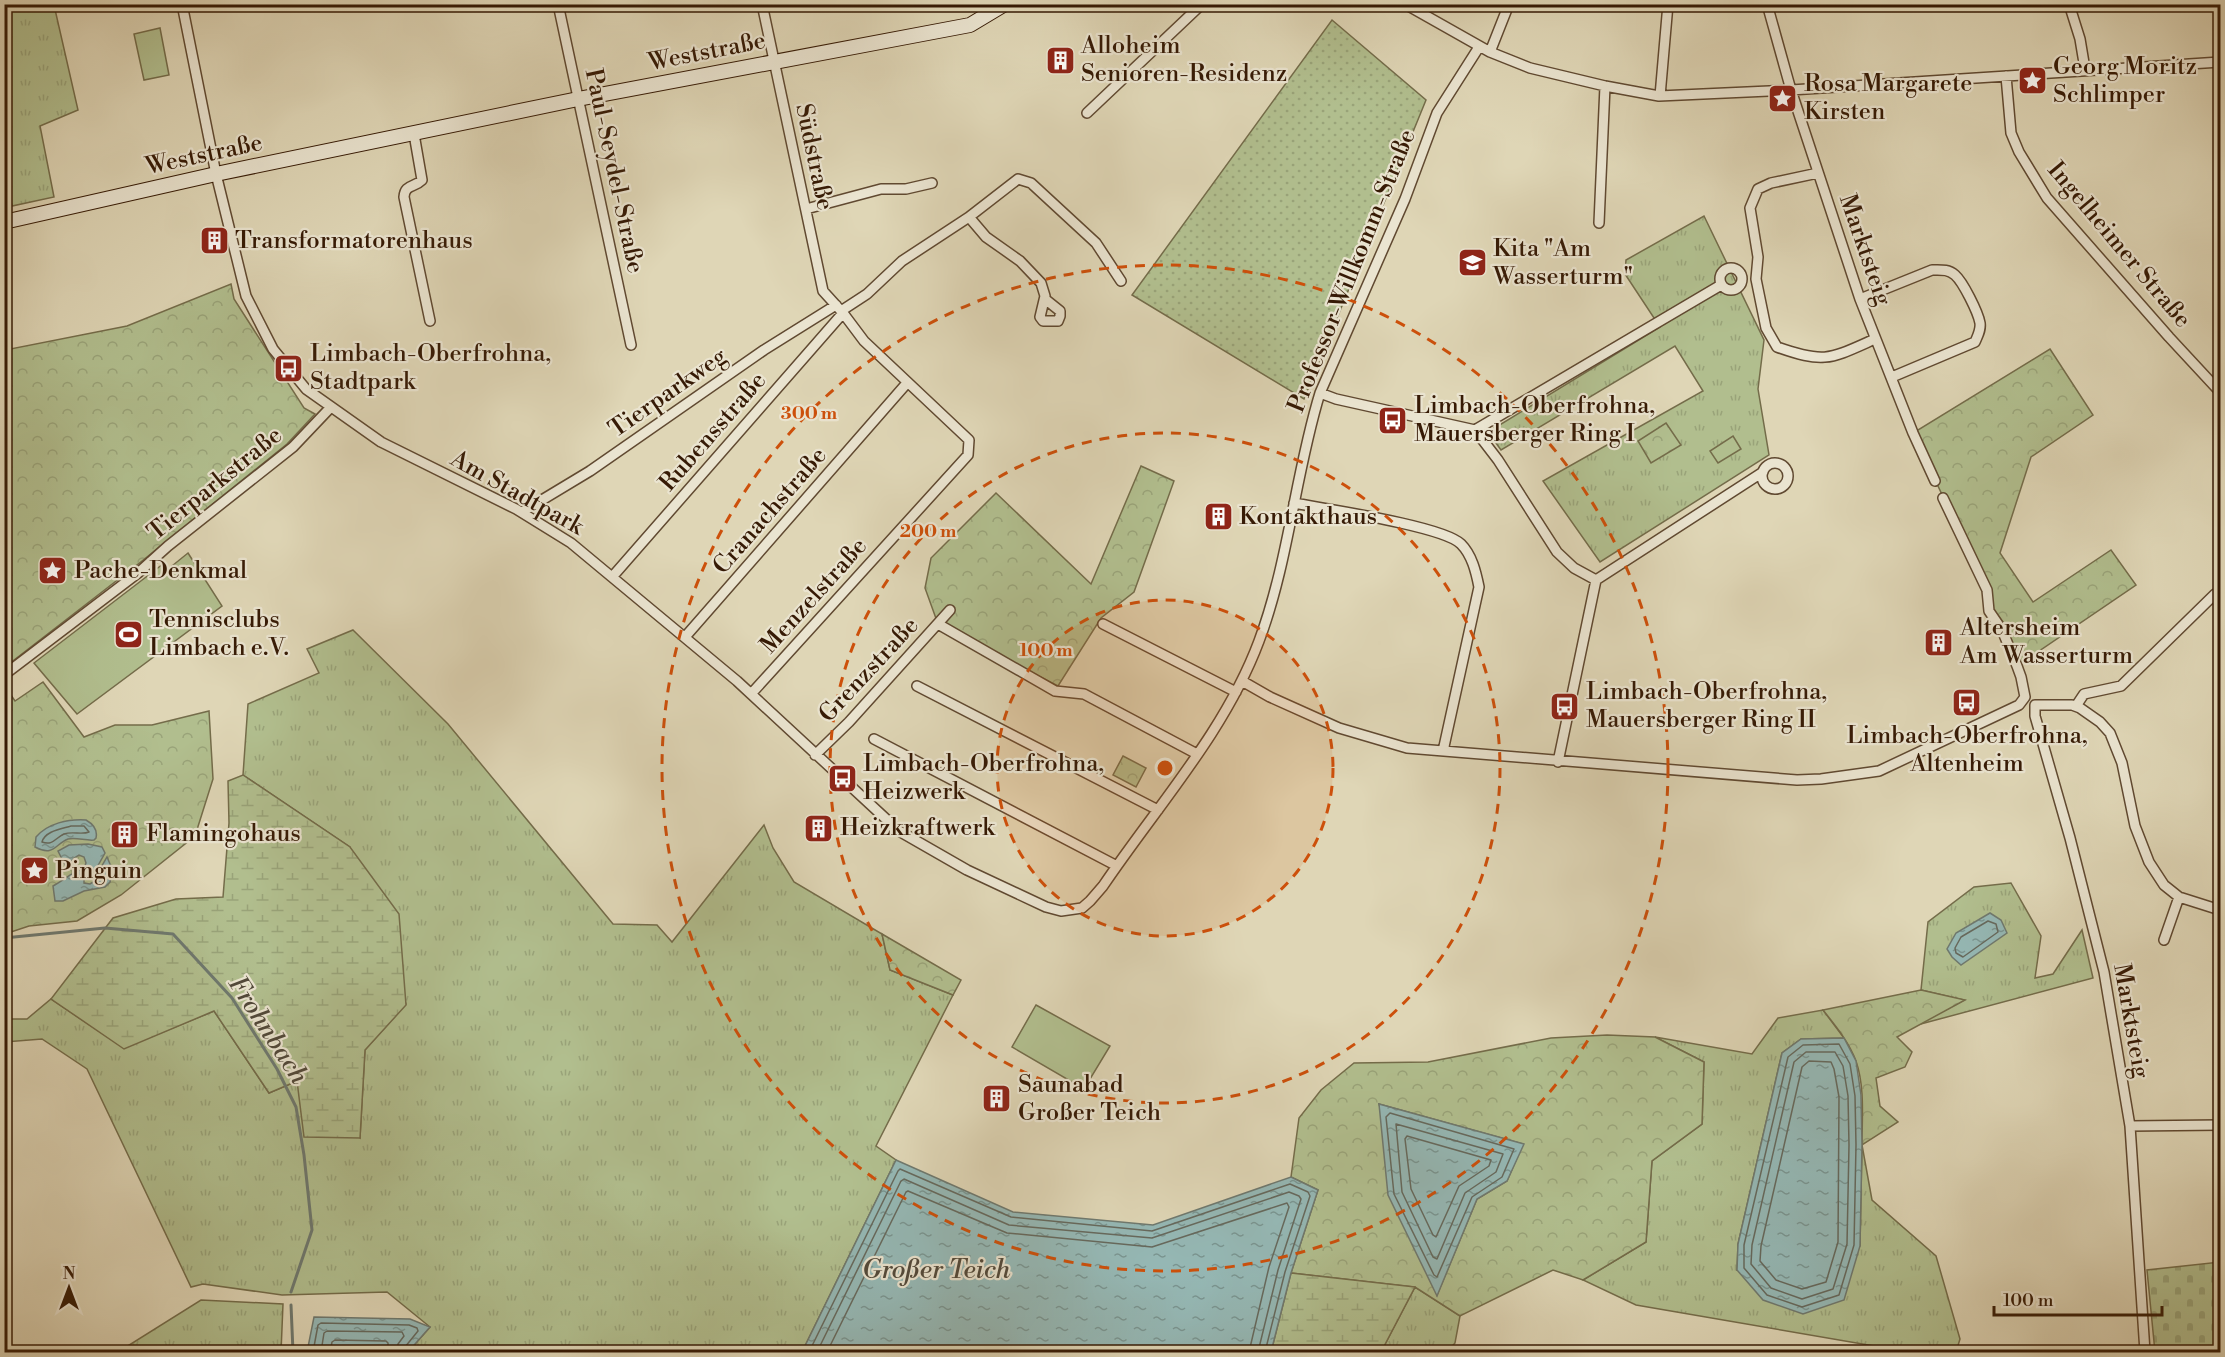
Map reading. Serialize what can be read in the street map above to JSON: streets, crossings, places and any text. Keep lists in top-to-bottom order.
{
  "streets": {
    "main road": ["Weststraße"],
    "street": [
      "Südstraße",
      "Paul-Seydel-Straße",
      "Ingelheimer Straße",
      "Marktsteig",
      "Professor-Willkomm-Straße",
      "Tierparkweg",
      "Rubensstraße",
      "Tierparkstraße",
      "Am Stadtpark",
      "Cranachstraße",
      "Menzelstraße",
      "Grenzstraße"
    ]
  },
  "crossings": [
    ["Weststraße", "Südstraße"],
    ["Weststraße", "Paul-Seydel-Straße"],
    ["Weststraße", "Am Stadtpark"],
    ["Südstraße", "Tierparkweg"],
    ["Südstraße", "Rubensstraße"],
    ["Südstraße", "Cranachstraße"],
    ["Südstraße", "Menzelstraße"],
    ["Professor-Willkomm-Straße", "Am Stadtpark"],
    ["Tierparkweg", "Rubensstraße"],
    ["Tierparkweg", "Am Stadtpark"],
    ["Rubensstraße", "Am Stadtpark"],
    ["Tierparkstraße", "Am Stadtpark"],
    ["Am Stadtpark", "Cranachstraße"],
    ["Am Stadtpark", "Menzelstraße"],
    ["Am Stadtpark", "Grenzstraße"]
  ],
  "water": ["Frohnbach", "Großer Teich"],
  "places": {
    "building": [
      "Alloheim Senioren-Residenz",
      "Transformatorenhaus",
      "Kontakthaus",
      "Altersheim Am Wasserturm",
      "Heizkraftwerk",
      "Flamingohaus",
      "Saunabad Großer Teich"
    ],
    "place": [
      "Georg Moritz Schlimper",
      "Rosa Margarete Kirsten",
      "Pache-Denkmal",
      "Pinguin"
    ],
    "school or university": ["Kita \"Am Wasserturm\""],
    "bus stop": [
      "Limbach-Oberfrohna, Stadtpark",
      "Limbach-Oberfrohna, Mauersberger Ring I",
      "Limbach-Oberfrohna, Altenheim",
      "Limbach-Oberfrohna, Mauersberger Ring II",
      "Limbach-Oberfrohna, Heizwerk"
    ],
    "sports": ["Tennisclubs Limbach e.V."]
  },
  "scale_bar": "100 m",
  "north": "top",
  "rings": ["300 m", "200 m", "100 m"]
}
